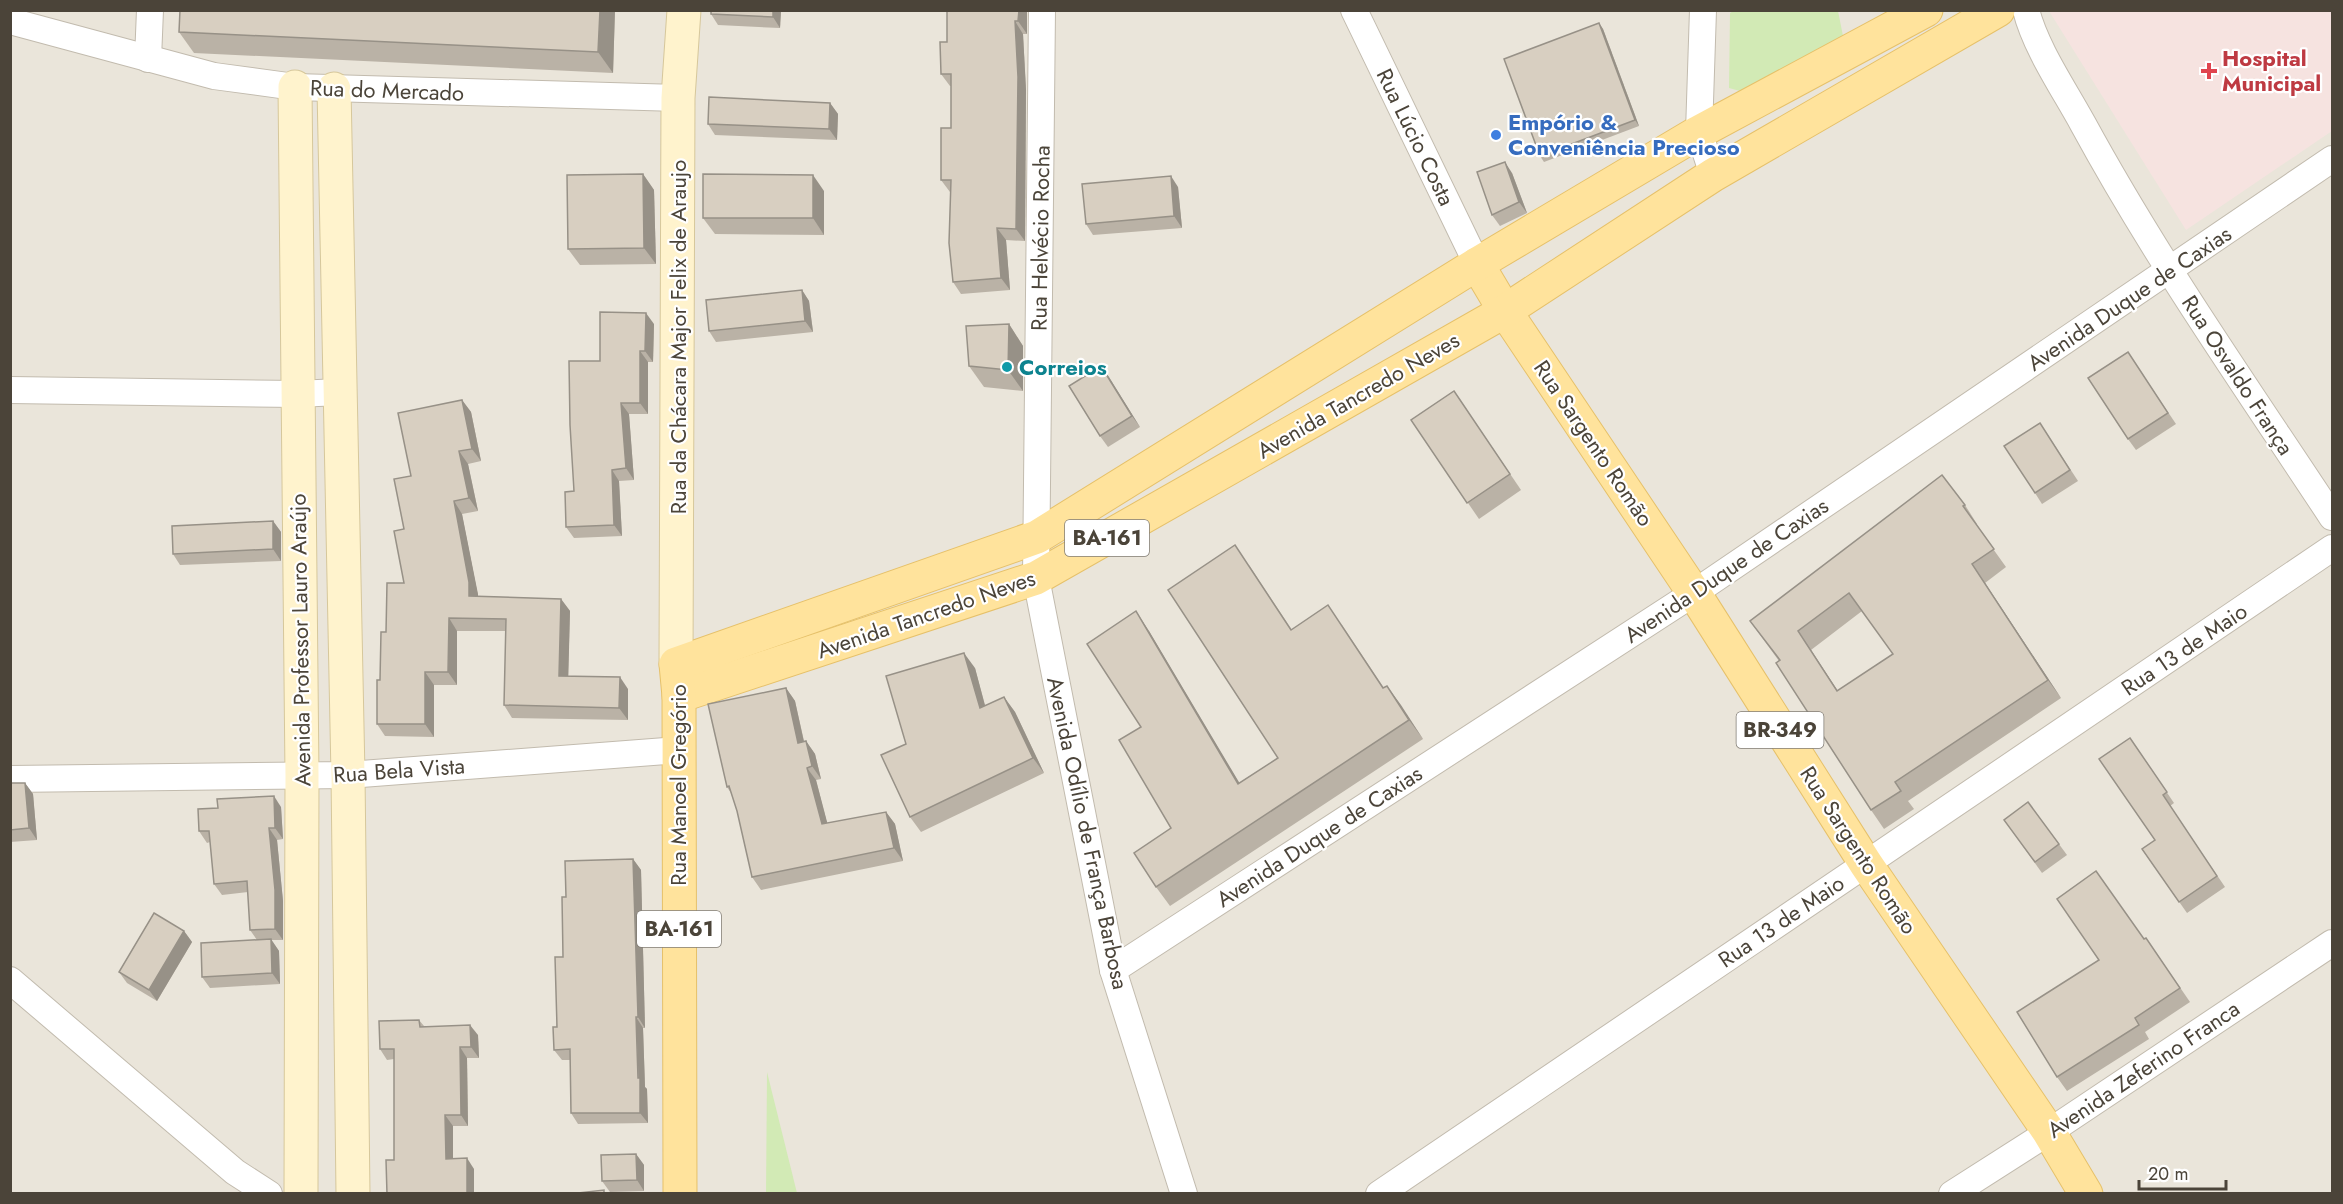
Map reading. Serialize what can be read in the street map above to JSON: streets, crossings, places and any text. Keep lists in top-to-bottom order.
{
  "streets": {
    "main road": [
      "Avenida Tancredo Neves",
      "Rua Sargento Romão",
      "BA-161",
      "BR-349",
      "Rua Manoel Gregório"
    ],
    "street": [
      "Rua do Mercado",
      "Rua Lúcio Costa",
      "Rua Helvécio Rocha",
      "Avenida Duque de Caxias",
      "Rua da Chácara Major Felix de Araujo",
      "Rua Osvaldo França",
      "Avenida Professor Lauro Araújo",
      "Rua 13 de Maio",
      "Rua Bela Vista",
      "Avenida Odílio de França Barbosa",
      "Avenida Zeferino Franca"
    ]
  },
  "crossings": [
    ["Rua do Mercado", "Rua da Chácara Major Felix de Araujo"],
    ["Rua do Mercado", "Avenida Professor Lauro Araújo"],
    ["Rua Lúcio Costa", "Avenida Tancredo Neves"],
    ["Rua Lúcio Costa", "Rua Sargento Romão"],
    ["Rua Helvécio Rocha", "Avenida Tancredo Neves"],
    ["Rua Helvécio Rocha", "Avenida Odílio de França Barbosa"],
    ["Avenida Duque de Caxias", "Rua Osvaldo França"],
    ["Avenida Duque de Caxias", "Rua Sargento Romão"],
    ["Avenida Duque de Caxias", "Avenida Odílio de França Barbosa"],
    ["Rua da Chácara Major Felix de Araujo", "Avenida Tancredo Neves"],
    ["Rua da Chácara Major Felix de Araujo", "Rua Manoel Gregório"],
    ["Avenida Tancredo Neves", "Rua Sargento Romão"],
    ["Avenida Tancredo Neves", "Rua Manoel Gregório"],
    ["Avenida Tancredo Neves", "Avenida Odílio de França Barbosa"],
    ["Rua Sargento Romão", "Rua 13 de Maio"],
    ["Rua Sargento Romão", "Avenida Zeferino Franca"],
    ["Avenida Professor Lauro Araújo", "Rua Bela Vista"],
    ["Rua Bela Vista", "Rua Manoel Gregório"]
  ],
  "places": {
    "health": ["Hospital Municipal"],
    "other": ["Empório & Conveniência Precioso", "Correios"]
  },
  "scale_bar": "20 m"
}
